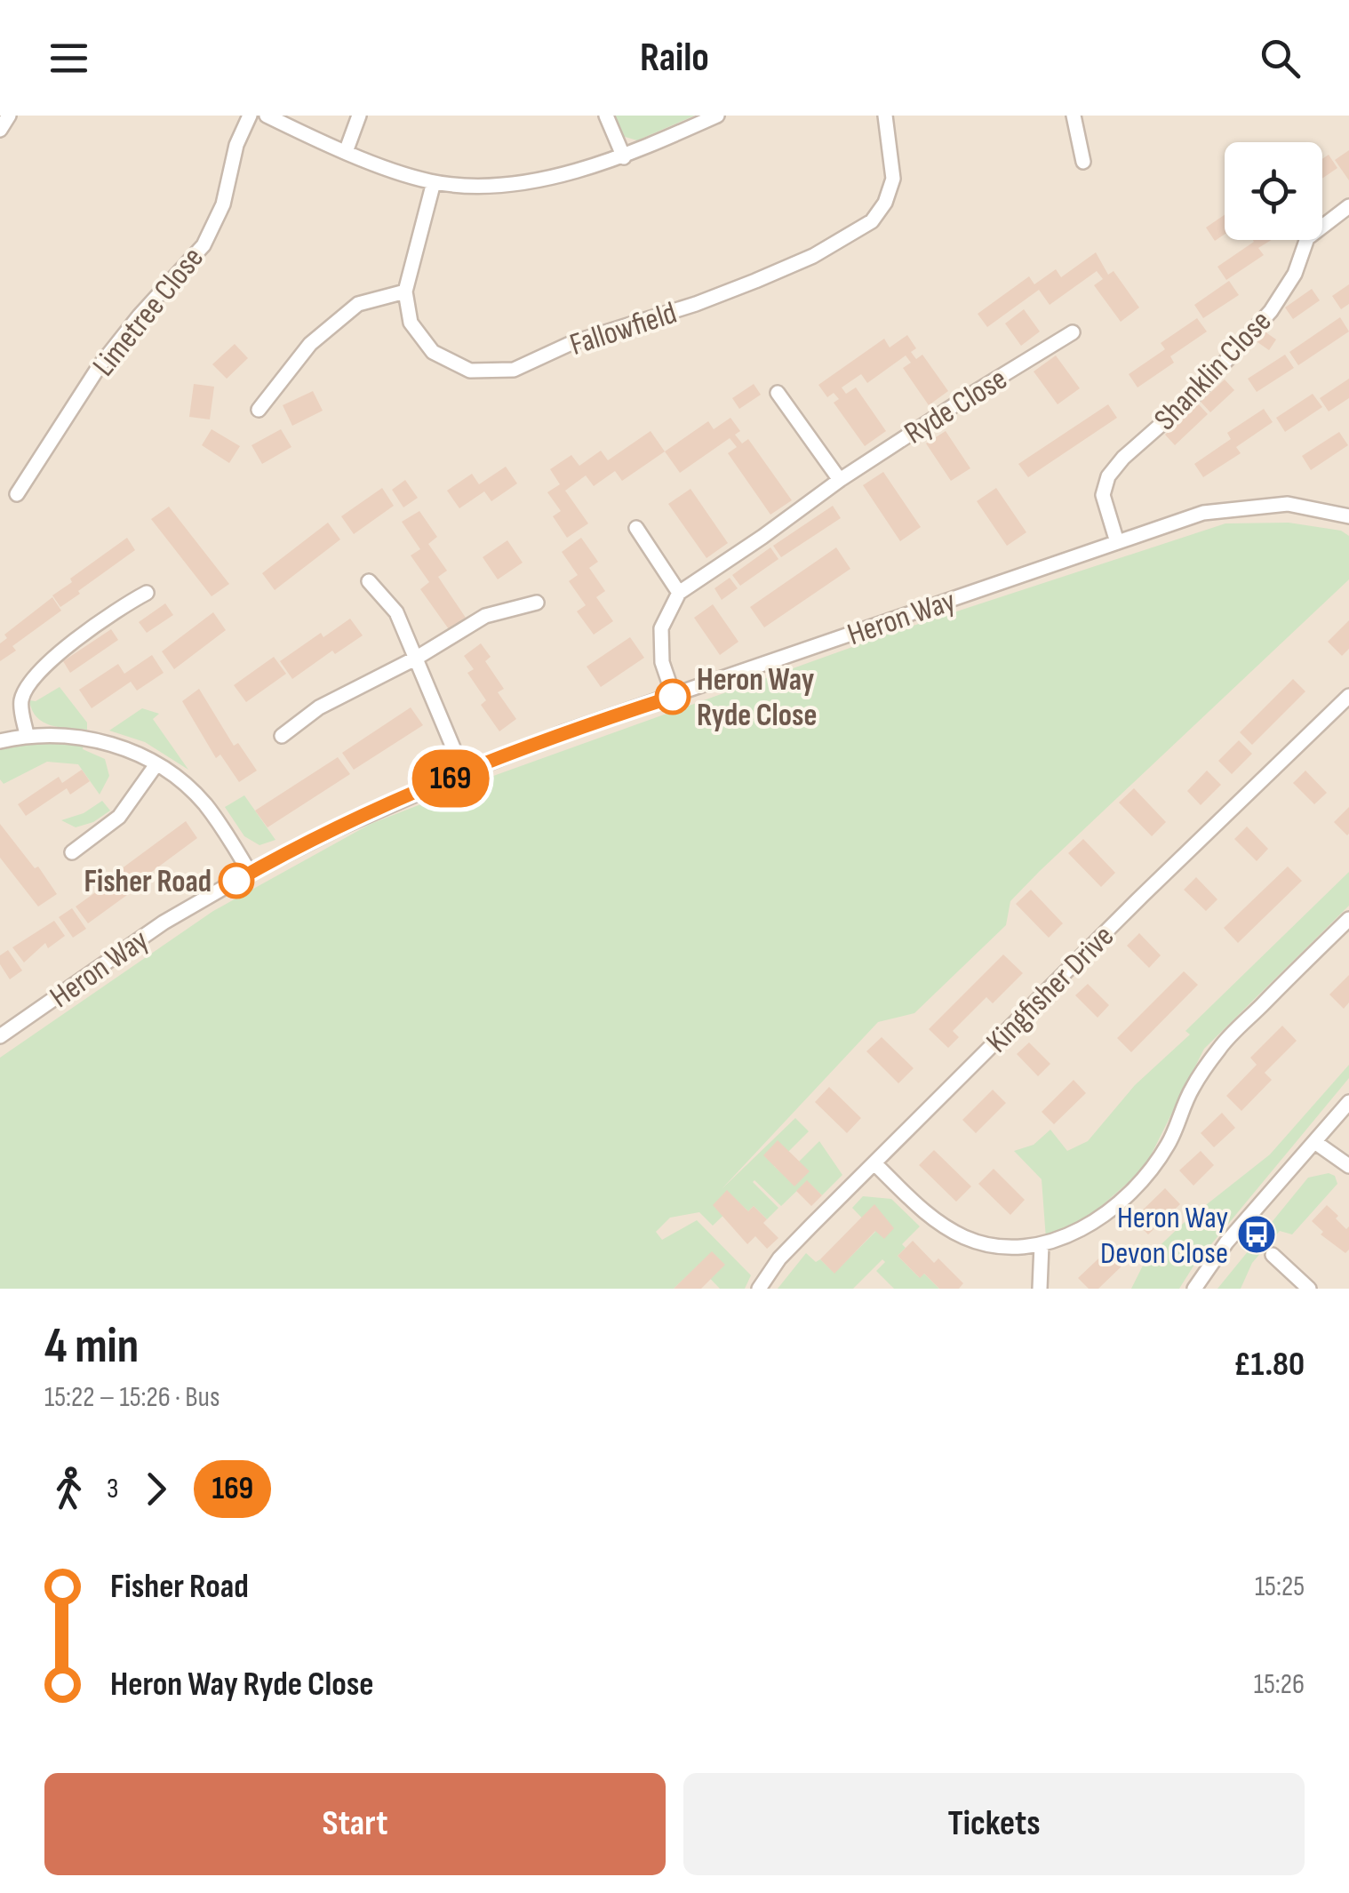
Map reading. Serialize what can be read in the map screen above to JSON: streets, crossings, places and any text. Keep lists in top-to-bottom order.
{
  "streets": {
    "street": [
      "Limetree Close",
      "Fallowfield",
      "Shanklin Close",
      "Ryde Close",
      "Heron Way",
      "Kingfisher Drive"
    ]
  },
  "crossings": [
    ["Shanklin Close", "Heron Way"]
  ],
  "places": {
    "other": ["Heron Way Ryde Close", "Fisher Road"],
    "bus stop": ["Heron Way Devon Close"]
  },
  "lines": ["bus line 169"],
  "page": {
    "header": "Railo",
    "on_map": "169",
    "heading": ["4 min", "15:22 – 15:26 · Bus", "£1.80"],
    "legs": ["3", "169"],
    "list": [
      {
        "name": "Fisher Road",
        "value": "15:25"
      },
      {
        "name": "Heron Way Ryde Close",
        "value": "15:26"
      }
    ],
    "buttons": ["Start", "Tickets"]
  }
}
